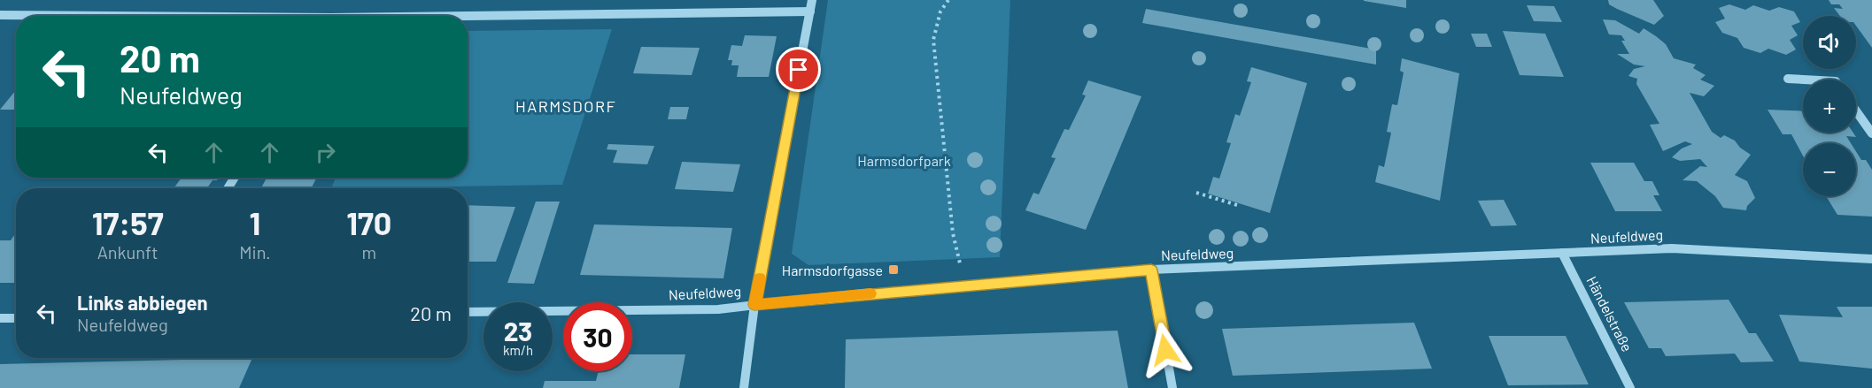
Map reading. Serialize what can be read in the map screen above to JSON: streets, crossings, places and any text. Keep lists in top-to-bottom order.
{
  "streets": {
    "street": ["Neufeldweg", "Händelstraße"]
  },
  "crossings": [
    ["Neufeldweg", "Händelstraße"]
  ],
  "districts": ["HARMSDORF"],
  "parks": ["Harmsdorfpark"],
  "places": {
    "transit": ["Harmsdorfgasse"]
  },
  "page": {
    "map_buttons": ["+", "−"],
    "turn": ["20 m", "Neufeldweg"],
    "eta": [
      "17:57",
      "Ankunft",
      "1",
      "Min.",
      "170",
      "m"
    ],
    "list": [
      {
        "name": "Links abbiegen",
        "note": "Neufeldweg",
        "value": "20 m"
      }
    ],
    "speed": "23 km/h",
    "limit": "30"
  }
}
